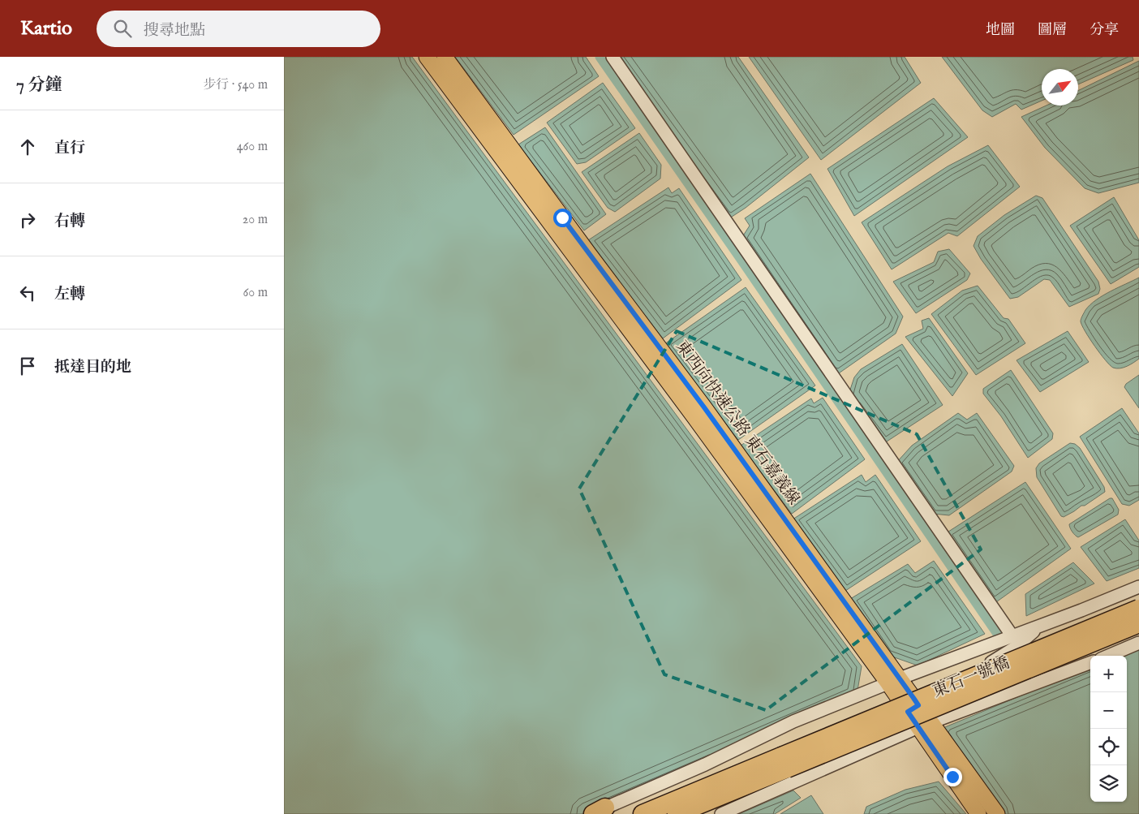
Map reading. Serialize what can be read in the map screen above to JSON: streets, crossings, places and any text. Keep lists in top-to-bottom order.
{
  "streets": {
    "highway": ["東石一號橋"],
    "main road": ["東西向快速公路 東石嘉義線"]
  },
  "north": "top right",
  "page": {
    "header": "Kartio",
    "search": "搜尋地點",
    "nav": ["地圖", "圖層", "分享"],
    "heading": ["7 分鐘", "步行 · 540 m"],
    "list": [
      ["直行", "460 m"],
      ["右轉", "20 m"],
      ["左轉", "60 m"],
      "抵達目的地"
    ],
    "map_buttons": ["+", "−"]
  }
}
